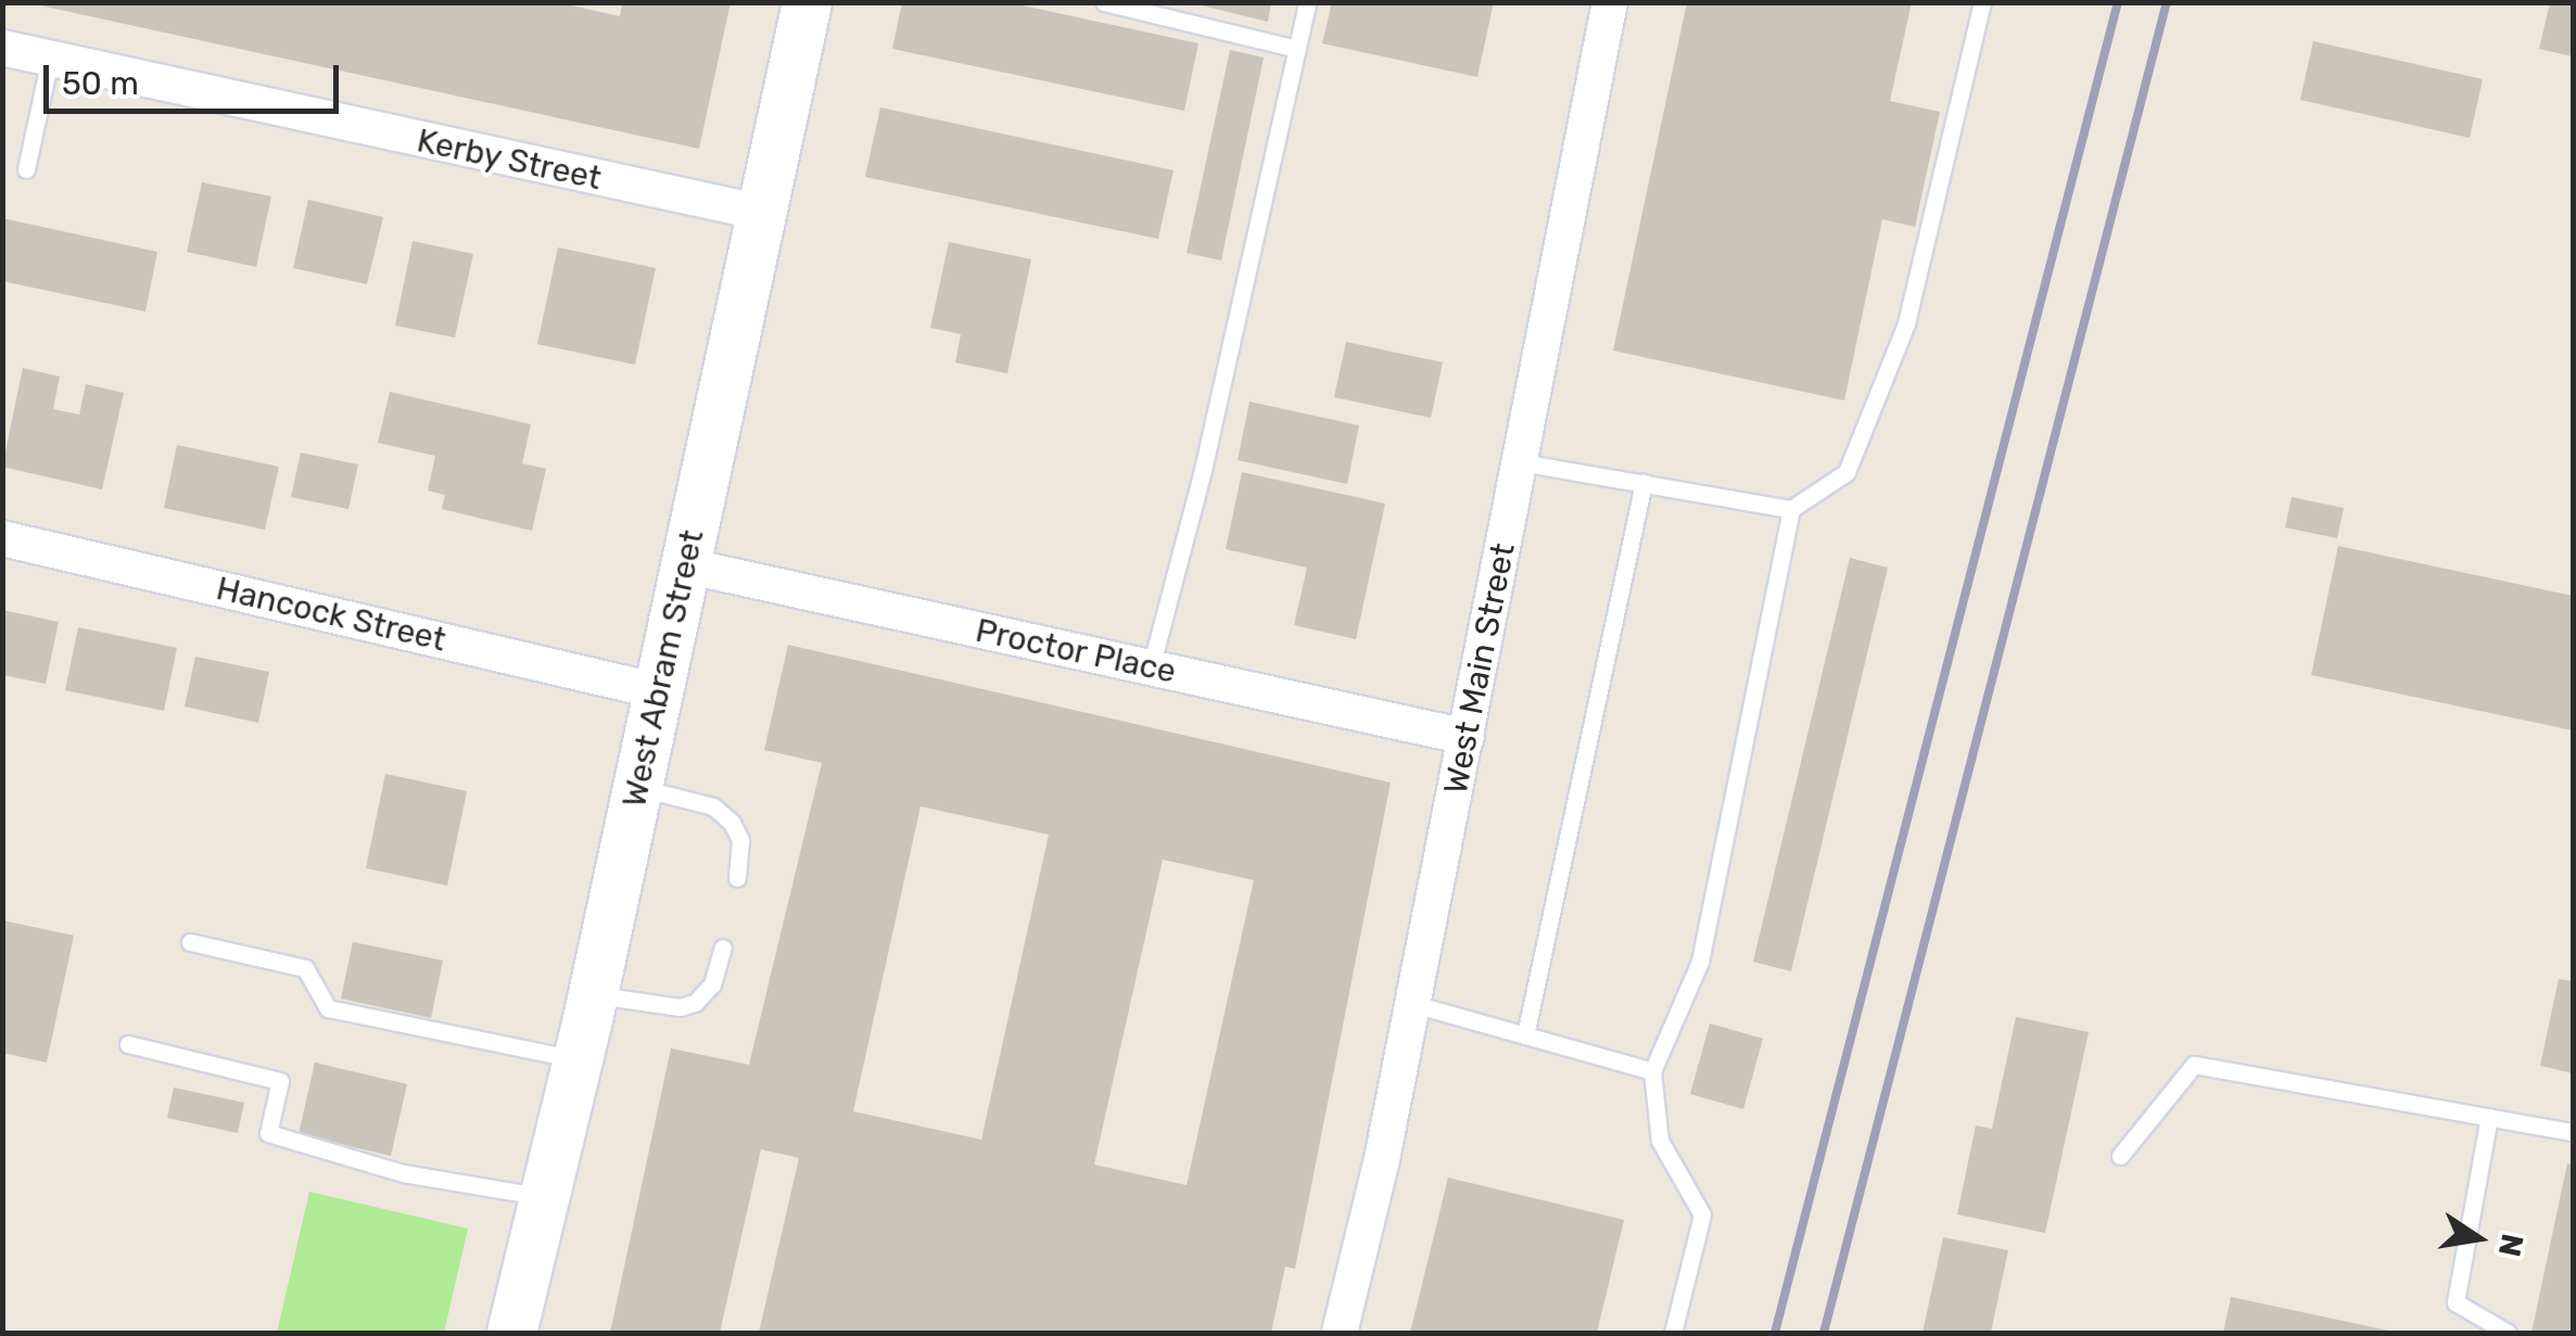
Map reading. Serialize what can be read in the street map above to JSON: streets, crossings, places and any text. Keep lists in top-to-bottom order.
{
  "streets": {
    "main road": ["West Abram Street"],
    "street": [
      "Kerby Street",
      "Hancock Street",
      "Proctor Place",
      "West Main Street"
    ]
  },
  "crossings": [
    ["Kerby Street", "West Abram Street"],
    ["Hancock Street", "West Abram Street"],
    ["Proctor Place", "West Abram Street"],
    ["Proctor Place", "West Main Street"]
  ],
  "scale_bar": "50 m",
  "north": "right"
}
